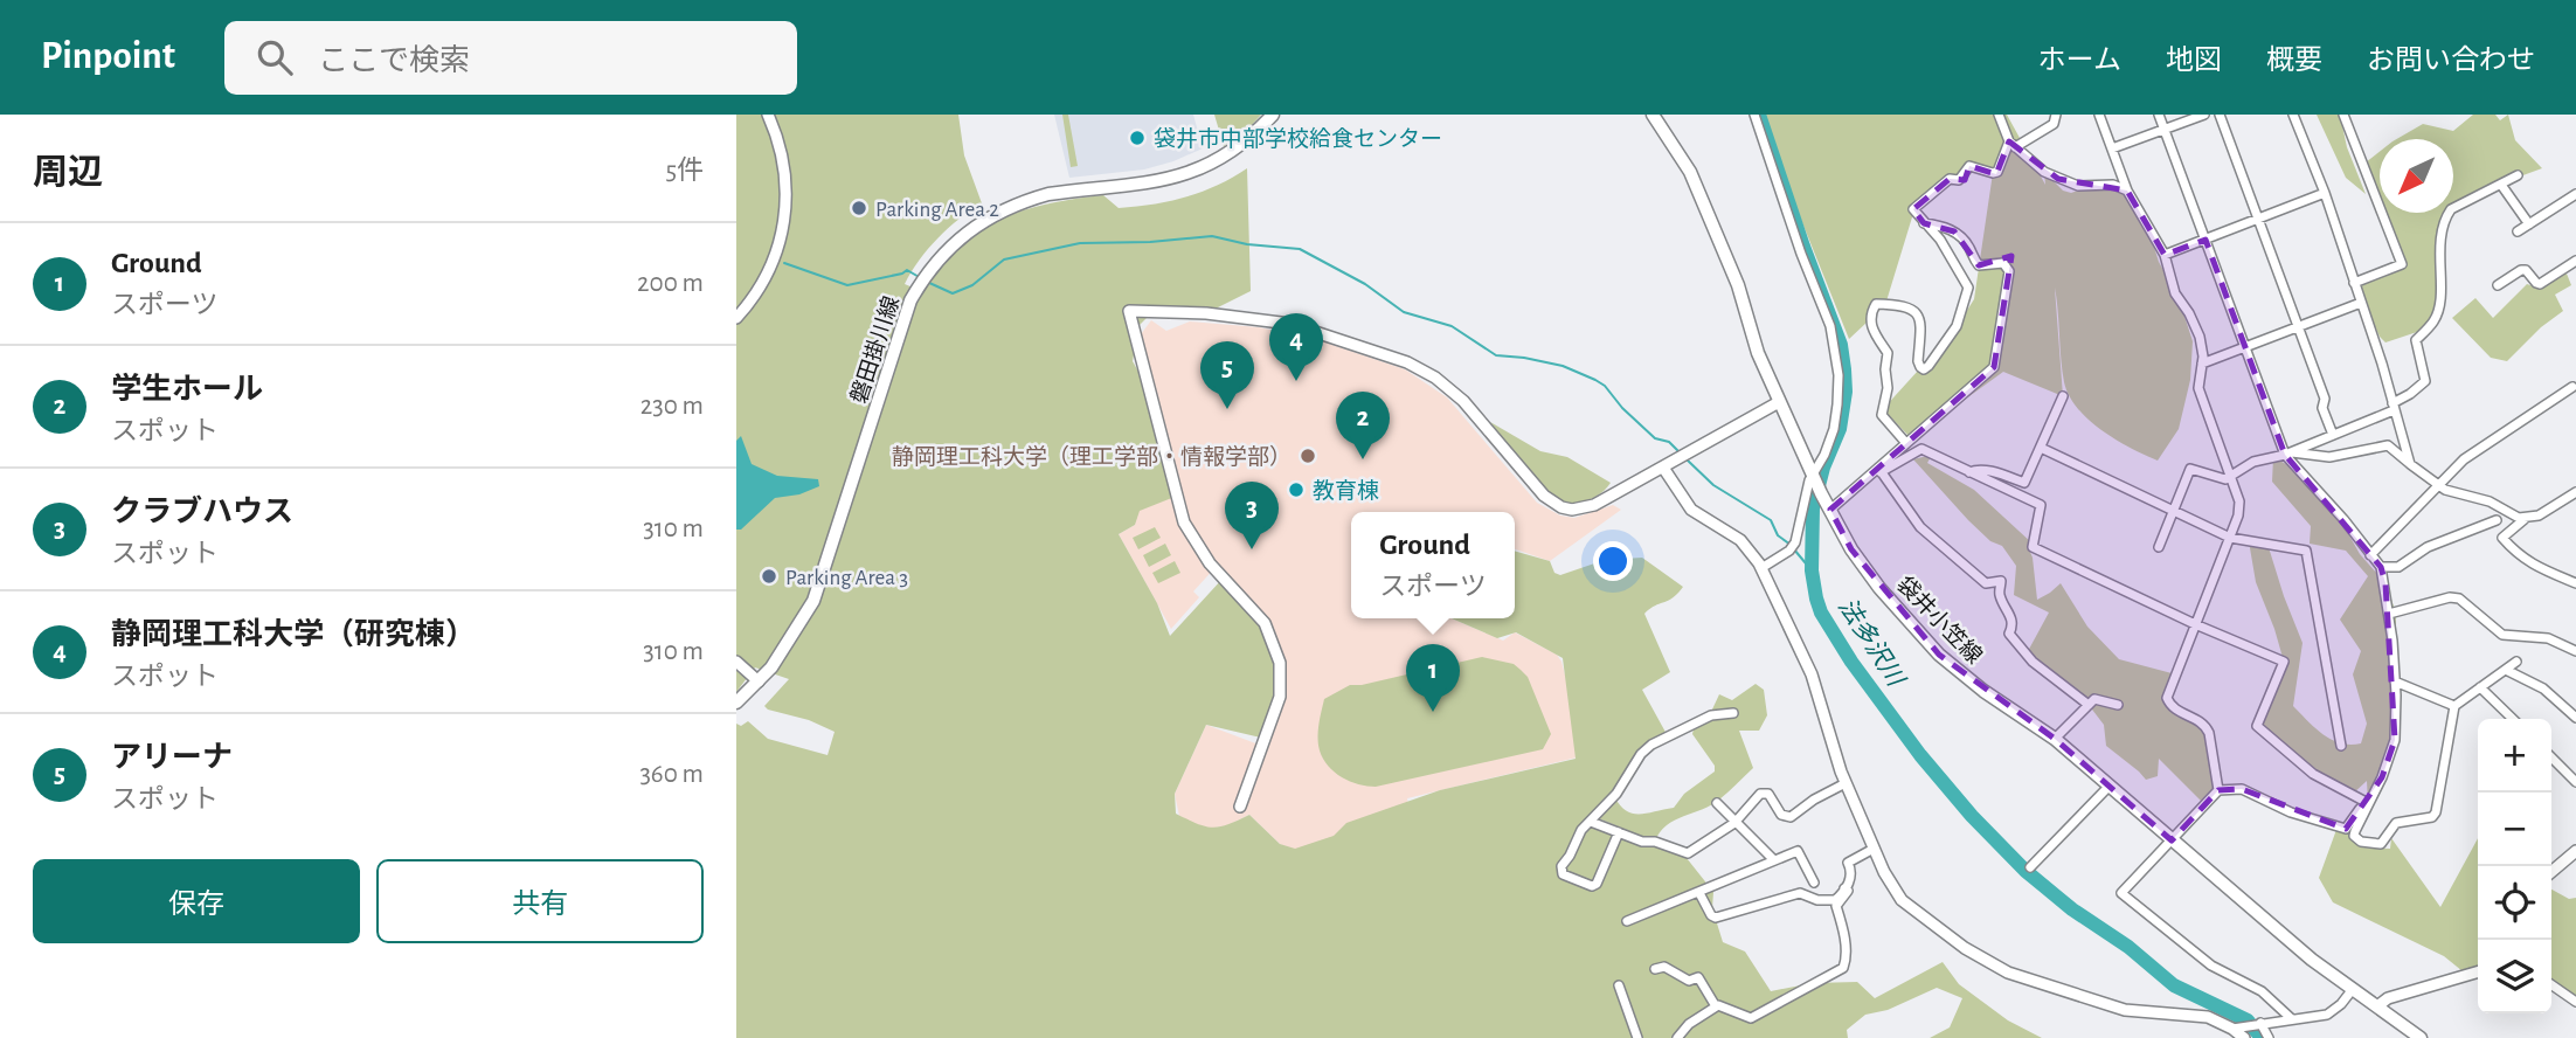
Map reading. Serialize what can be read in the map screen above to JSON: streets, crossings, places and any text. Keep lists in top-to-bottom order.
{
  "streets": {
    "main road": ["磐田掛川線", "袋井小笠線"]
  },
  "water": ["法多沢川"],
  "places": [
    "袋井市中部学校給食センター",
    "Parking Area 2",
    "静岡理工科大学（理工学部・情報学部）",
    "教育棟",
    "Parking Area 3"
  ],
  "north": "bottom left",
  "page": {
    "header": "Pinpoint",
    "search": "ここで検索",
    "nav": [
      "ホーム",
      "地図",
      "概要",
      "お問い合わせ"
    ],
    "heading": ["周辺", "5件"],
    "list": [
      {
        "mark": "1",
        "name": "Ground",
        "note": "スポーツ",
        "value": "200 m"
      },
      {
        "mark": "2",
        "name": "学生ホール",
        "note": "スポット",
        "value": "230 m"
      },
      {
        "mark": "3",
        "name": "クラブハウス",
        "note": "スポット",
        "value": "310 m"
      },
      {
        "mark": "4",
        "name": "静岡理工科大学（研究棟）",
        "note": "スポット",
        "value": "310 m"
      },
      {
        "mark": "5",
        "name": "アリーナ",
        "note": "スポット",
        "value": "360 m"
      }
    ],
    "pins": [
      "4",
      "5",
      "2",
      "3",
      "1"
    ],
    "popup": ["Ground", "スポーツ"],
    "map_buttons": ["+", "−"],
    "buttons": ["保存", "共有"]
  }
}
